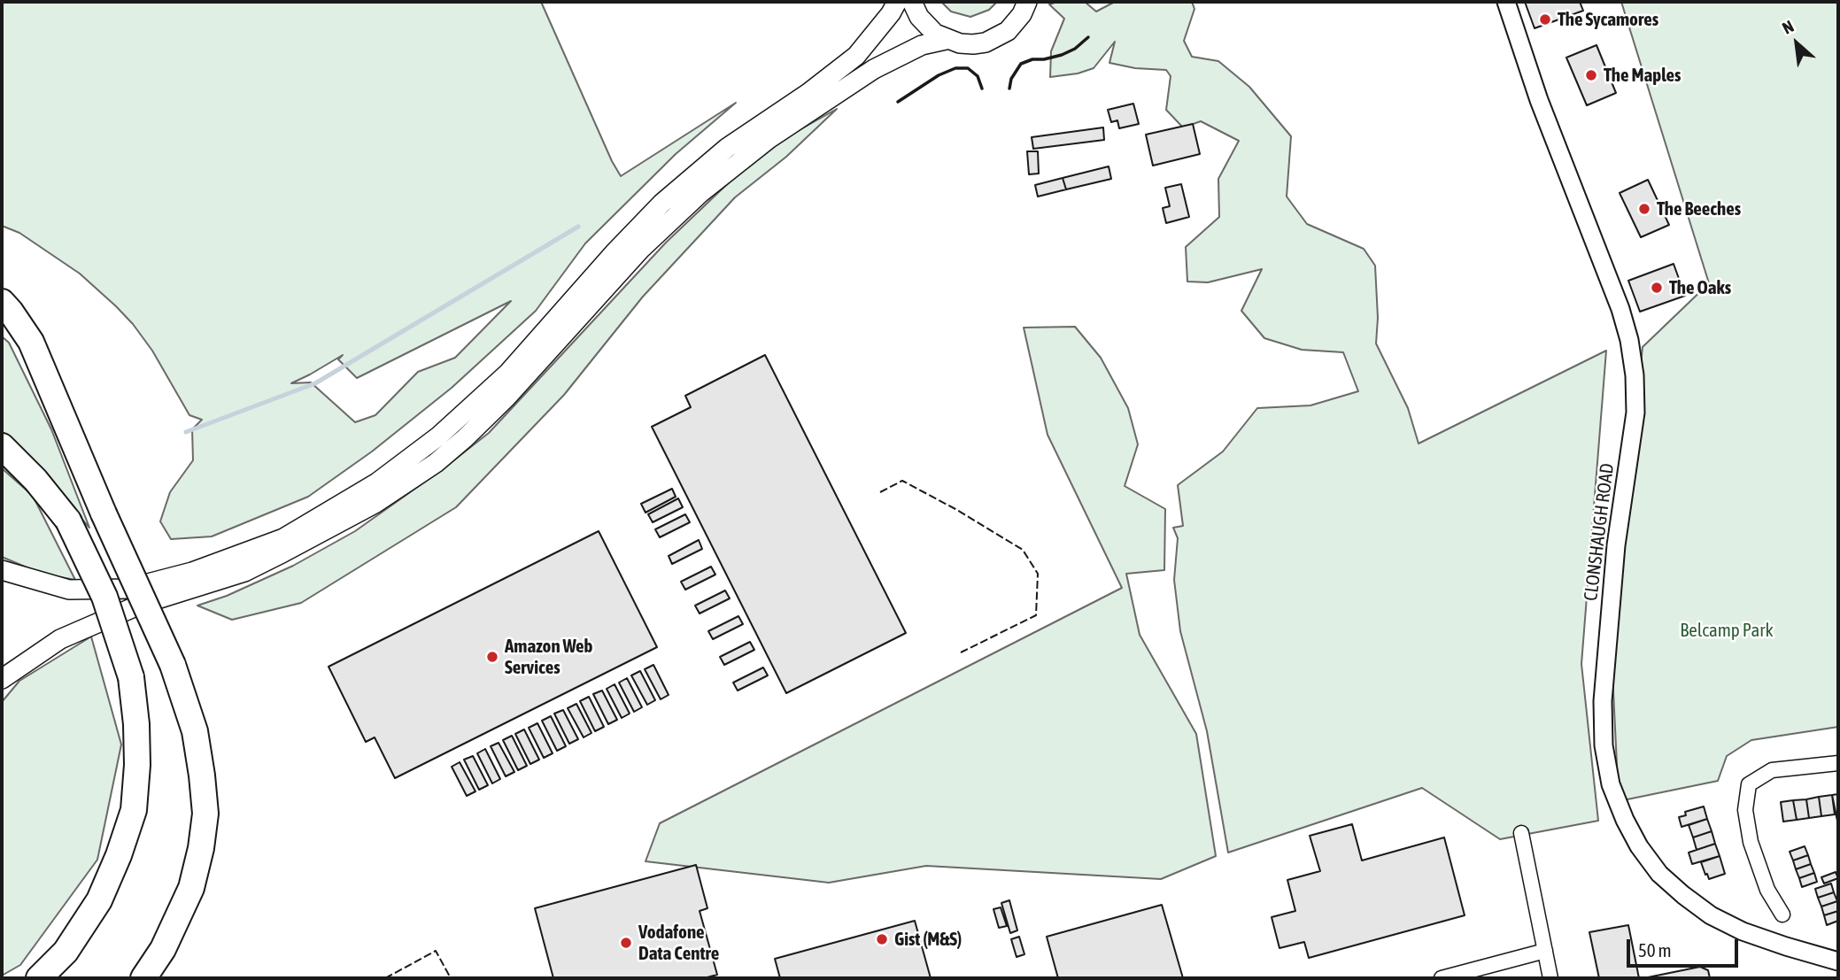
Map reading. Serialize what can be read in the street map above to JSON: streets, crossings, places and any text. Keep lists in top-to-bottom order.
{
  "streets": {
    "street": ["CLONSHAUGH ROAD"]
  },
  "parks": ["Belcamp Park"],
  "places": [
    "The Sycamores",
    "The Maples",
    "The Beeches",
    "The Oaks",
    "Amazon Web Services",
    "Gist (M&S)",
    "Vodafone Data Centre"
  ],
  "scale_bar": "50 m",
  "north": "top left"
}
